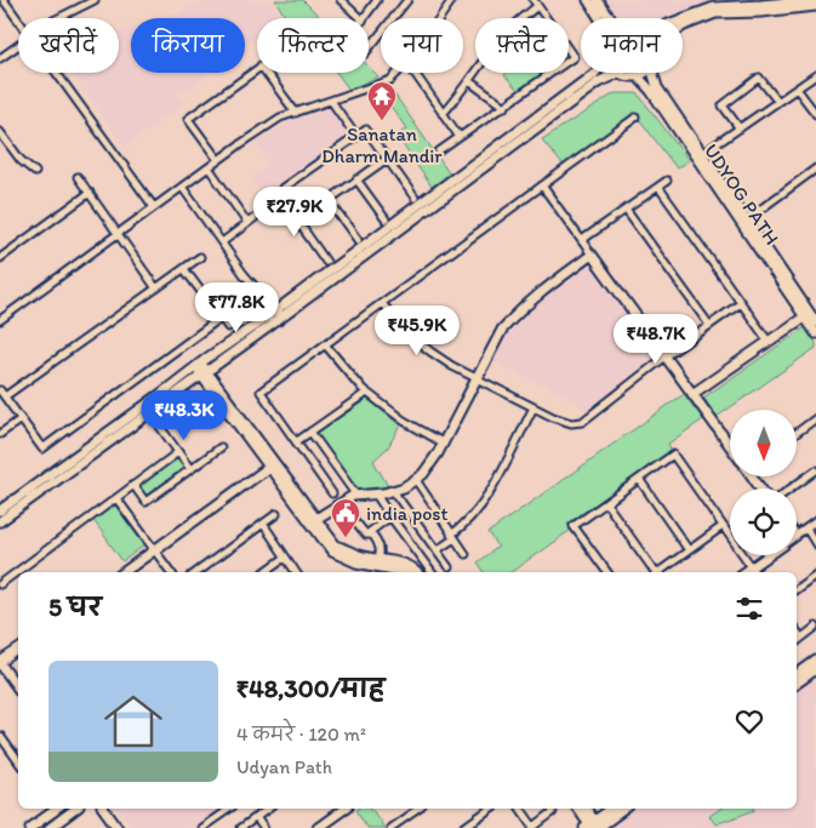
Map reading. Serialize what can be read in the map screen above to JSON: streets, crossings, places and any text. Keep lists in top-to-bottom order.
{
  "streets": {
    "main road": ["UDYOG PATH"]
  },
  "places": {
    "temple": ["Sanatan Dharm Mandir"],
    "public building": ["india post"]
  },
  "north": "bottom",
  "page": {
    "chip": [
      "खरीदें",
      "किराया",
      "फ़िल्टर",
      "नया",
      "फ़्लैट",
      "मकान"
    ],
    "price": [
      "₹27.9K",
      "₹77.8K",
      "₹45.9K",
      "₹48.7K",
      "₹48.3K"
    ],
    "heading": "5 घर",
    "list": [
      {
        "name": "₹48,300/माह",
        "note": "4 कमरे · 120 m² · Udyan Path"
      }
    ]
  }
}
